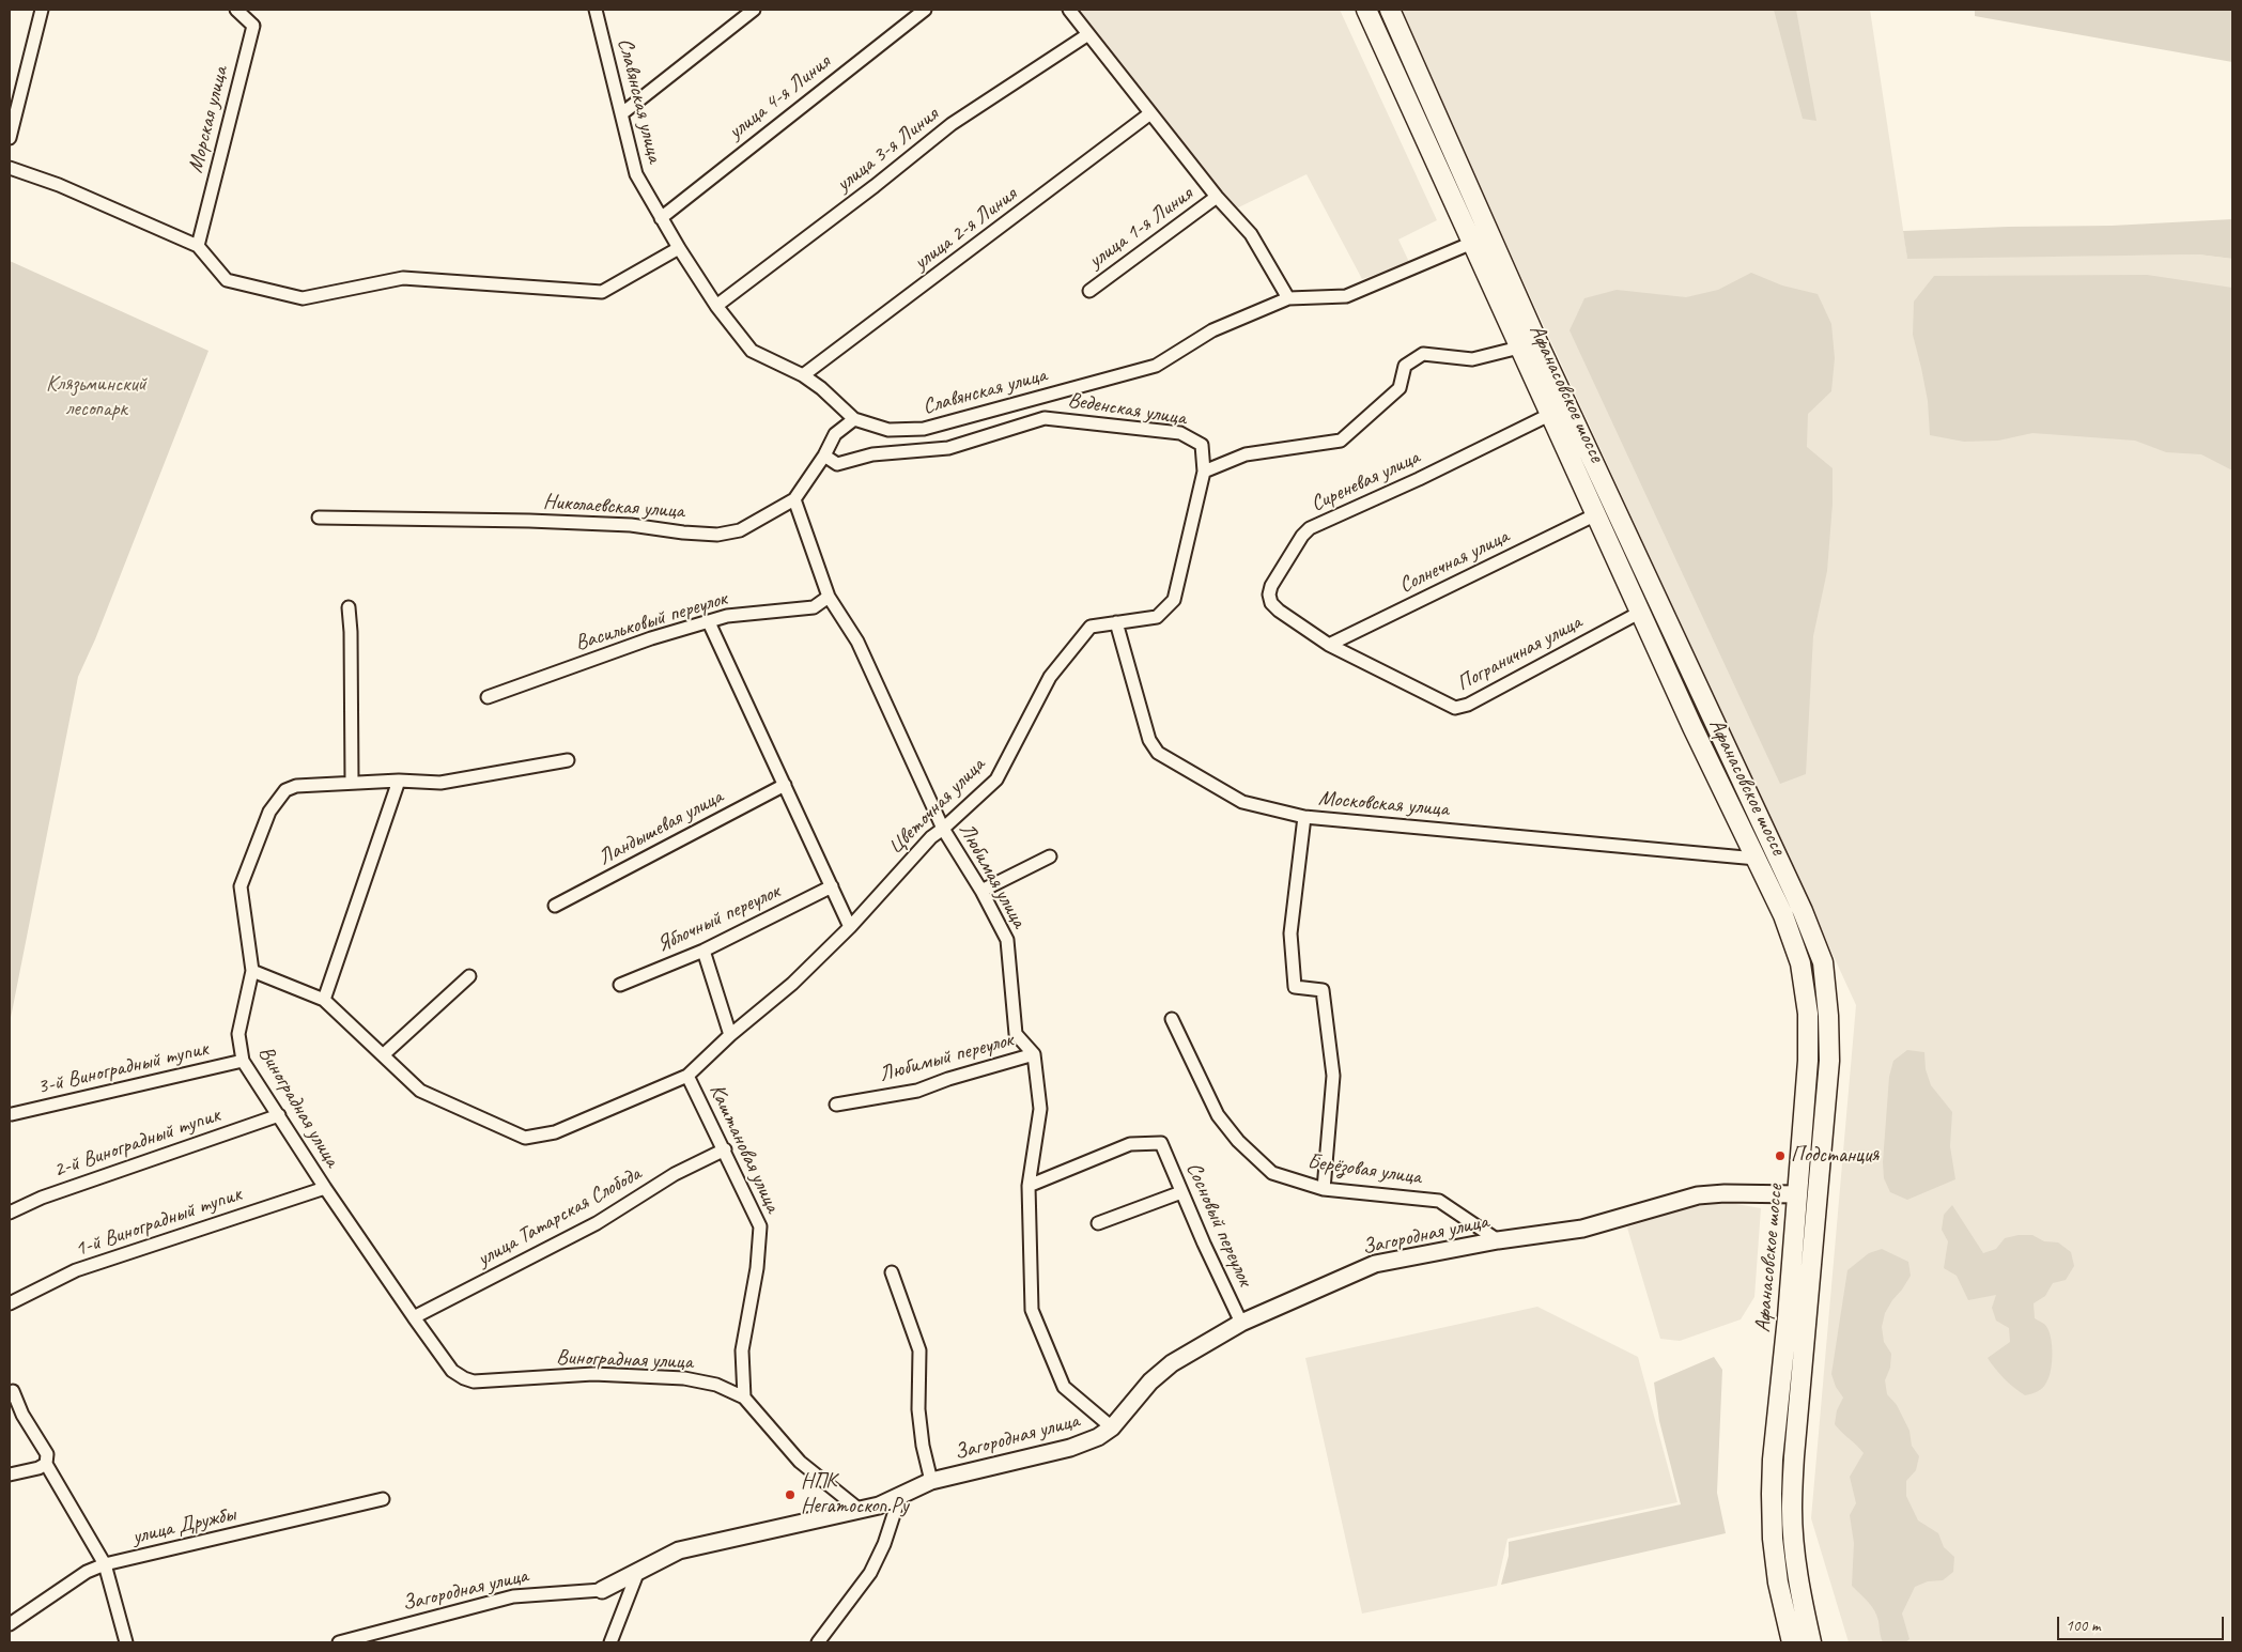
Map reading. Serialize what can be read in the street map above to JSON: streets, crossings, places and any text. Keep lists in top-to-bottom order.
{
  "streets": {
    "main road": ["Афанасовское шоссе"],
    "street": [
      "улица 4-я Линия",
      "Славянская улица",
      "Морская улица",
      "улица 3-я Линия",
      "улица 1-я Линия",
      "улица 2-я Линия",
      "Веденская улица",
      "Сиреневая улица",
      "Николаевская улица",
      "Солнечная улица",
      "Васильковый переулок",
      "Пограничная улица",
      "Московская улица",
      "Цветочная улица",
      "Ландышевая улица",
      "Любимая улица",
      "Яблочный переулок",
      "Любимый переулок",
      "3-й Виноградный тупик",
      "Виноградная улица",
      "2-й Виноградный тупик",
      "Каштановая улица",
      "Берёзовая улица",
      "улица Татарская Слобода",
      "1-й Виноградный тупик",
      "Сосновый переулок",
      "Загородная улица",
      "улица Дружбы"
    ]
  },
  "crossings": [
    ["улица 4-я Линия", "Славянская улица"],
    ["Славянская улица", "улица 3-я Линия"],
    ["Славянская улица", "улица 2-я Линия"],
    ["Славянская улица", "Афанасовское шоссе"],
    ["Славянская улица", "Николаевская улица"],
    ["Афанасовское шоссе", "Сиреневая улица"],
    ["Афанасовское шоссе", "Солнечная улица"],
    ["Афанасовское шоссе", "Пограничная улица"],
    ["Афанасовское шоссе", "Московская улица"],
    ["Афанасовское шоссе", "Загородная улица"],
    ["Веденская улица", "Николаевская улица"],
    ["Веденская улица", "Цветочная улица"],
    ["Сиреневая улица", "Солнечная улица"],
    ["Сиреневая улица", "Пограничная улица"],
    ["Николаевская улица", "Любимая улица"],
    ["Солнечная улица", "Пограничная улица"],
    ["Васильковый переулок", "Любимая улица"],
    ["Московская улица", "Цветочная улица"],
    ["Цветочная улица", "Любимая улица"],
    ["Цветочная улица", "Каштановая улица"],
    ["Любимая улица", "Любимый переулок"],
    ["3-й Виноградный тупик", "Виноградная улица"],
    ["Виноградная улица", "2-й Виноградный тупик"],
    ["Виноградная улица", "Каштановая улица"],
    ["Виноградная улица", "улица Татарская Слобода"],
    ["Виноградная улица", "1-й Виноградный тупик"],
    ["Каштановая улица", "улица Татарская Слобода"],
    ["Берёзовая улица", "Загородная улица"],
    ["Сосновый переулок", "Загородная улица"]
  ],
  "parks": ["Клязьминский лесопарк"],
  "places": ["Подстанция", "НПК Негатоскоп.Ру"],
  "scale_bar": "100 m"
}
